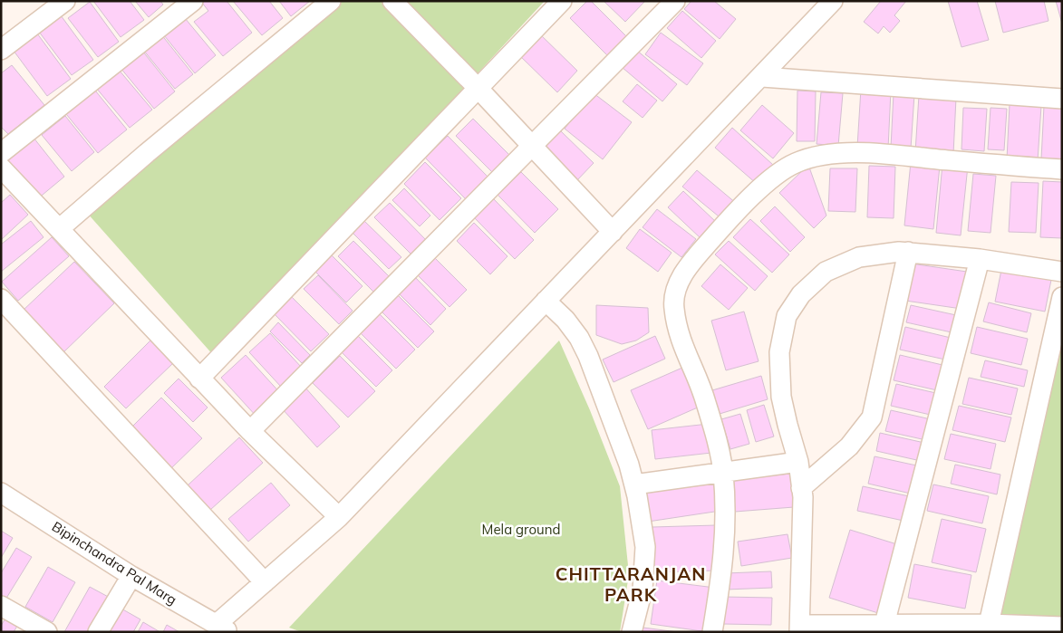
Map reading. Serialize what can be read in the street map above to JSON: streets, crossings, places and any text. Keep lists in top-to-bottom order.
{
  "streets": {
    "street": ["Bipinchandra Pal Marg"]
  },
  "districts": ["CHITTARANJAN PARK"],
  "parks": ["Mela ground"]
}
